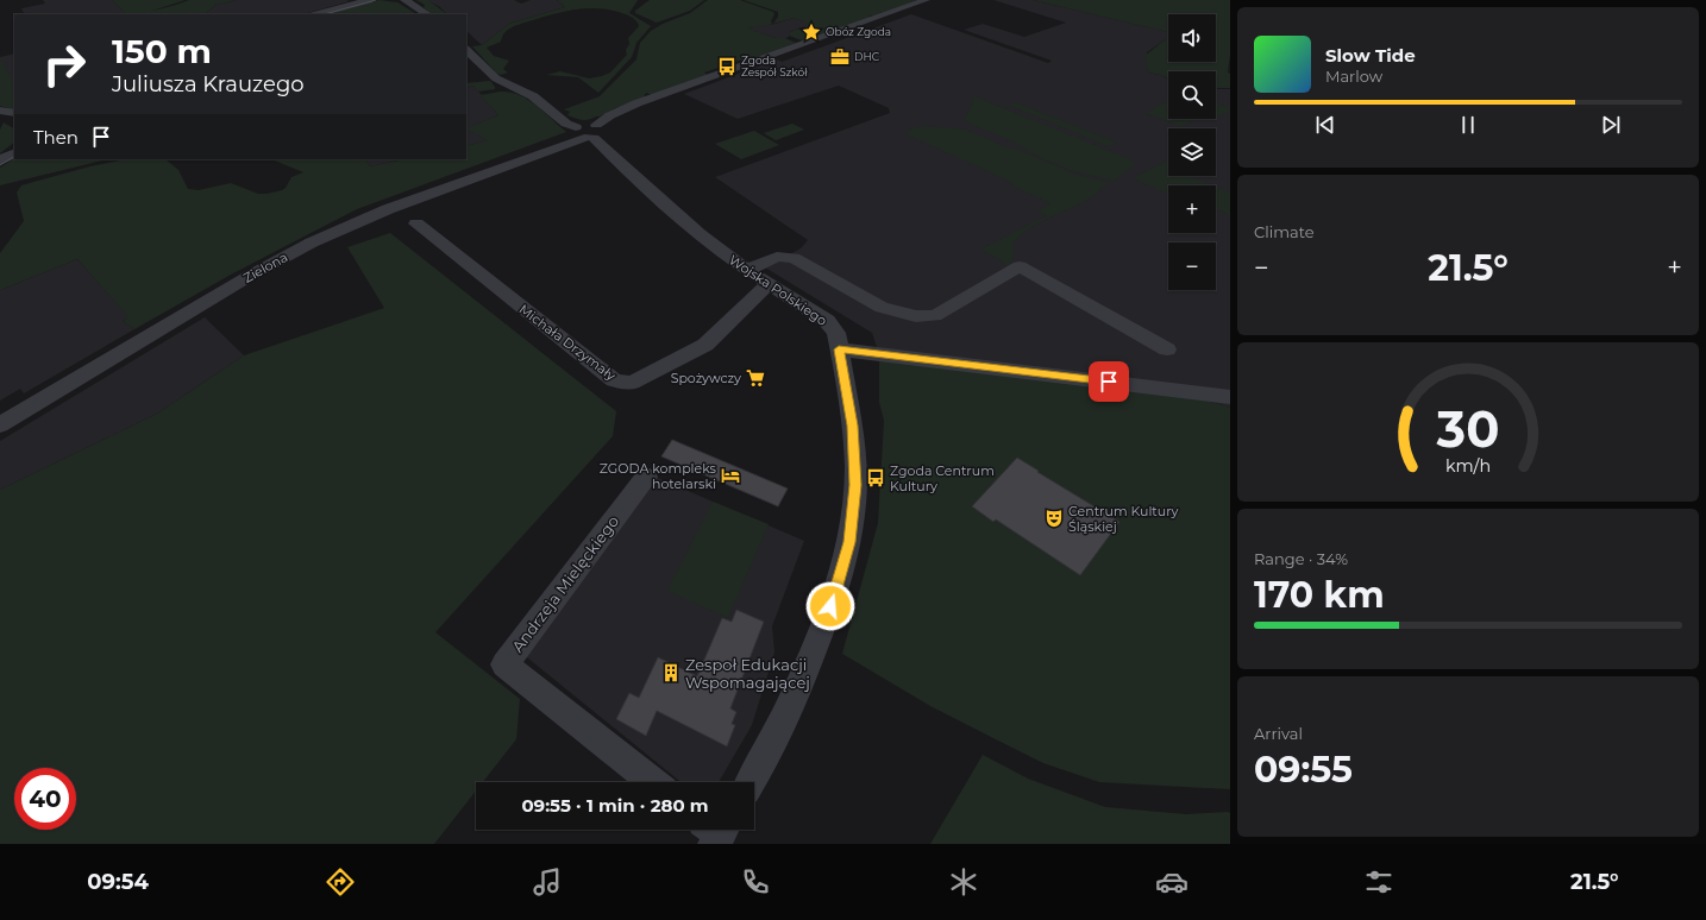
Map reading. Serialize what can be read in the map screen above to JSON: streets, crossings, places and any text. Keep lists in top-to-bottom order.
{
  "streets": {
    "street": [
      "Zielona",
      "Wojska Polskiego",
      "Michała Drzymały",
      "Andrzeja Mielęckiego"
    ]
  },
  "crossings": [
    ["Zielona", "Wojska Polskiego"],
    ["Wojska Polskiego", "Michała Drzymały"]
  ],
  "places": {
    "place": ["Obóz Zgoda"],
    "office": ["DHC"],
    "bus stop": ["Zgoda Zespół Szkół", "Zgoda Centrum Kultury"],
    "supermarket": ["Spożywczy"],
    "hotel": ["ZGODA kompleks hotelarski"],
    "theatre": ["Centrum Kultury Śląskiej"],
    "building": ["Zespoł Edukacji Wspomagającej"]
  },
  "page": {
    "map_buttons": ["+", "−"],
    "turn": ["150 m", "Juliusza Krauzego"],
    "song": ["Slow Tide", "Marlow"],
    "then": "Then",
    "tile": [
      "Climate",
      ["Range · 34%", "170 km"],
      ["Arrival", "09:55"]
    ],
    "heat": ["−", "21.5°", "+"],
    "limit": "40",
    "trip": "09:55 · 1 min · 280 m",
    "tabs": ["09:54", "21.5°"],
    "gauge": ["30", "km/h"]
  }
}
